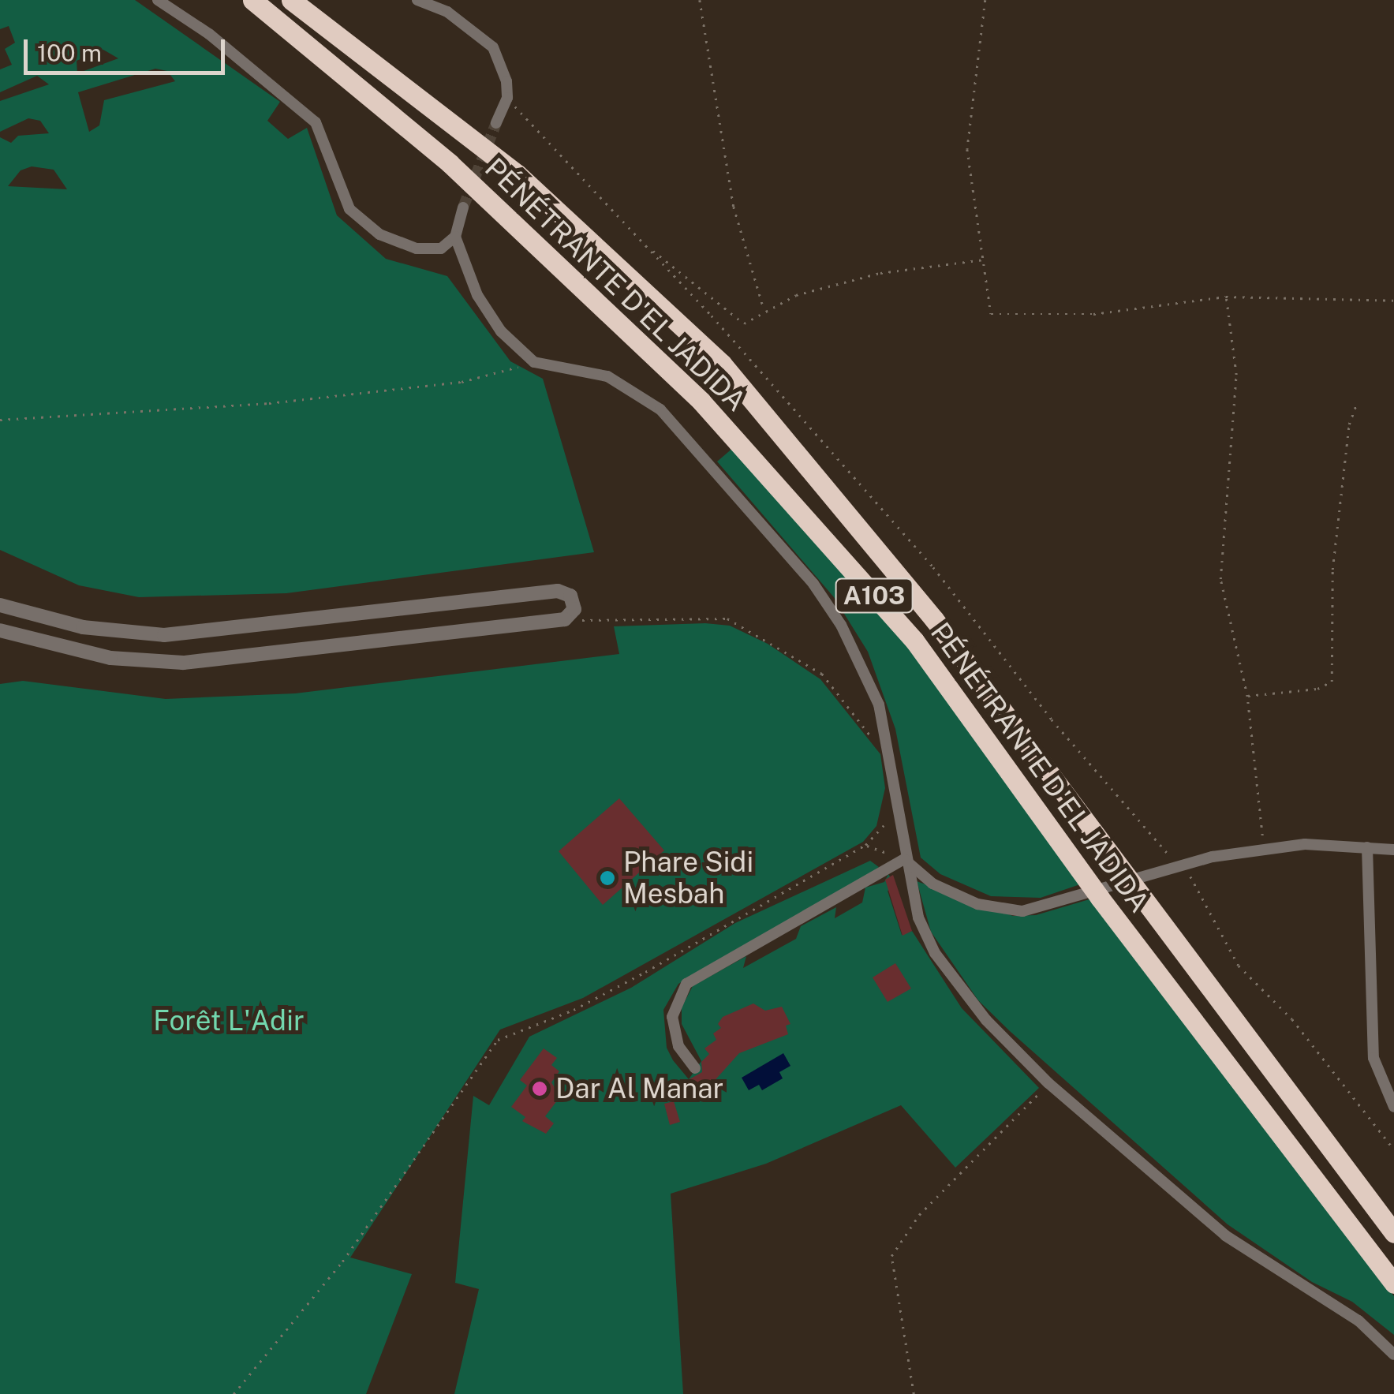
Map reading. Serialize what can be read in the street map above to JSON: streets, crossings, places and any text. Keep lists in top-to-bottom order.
{
  "streets": {
    "highway": ["PÉNÉTRANTE D'EL JADIDA", "A103"]
  },
  "parks": ["Forêt L'Adir"],
  "places": ["Phare Sidi Mesbah", "Dar Al Manar"],
  "scale_bar": "100 m"
}
